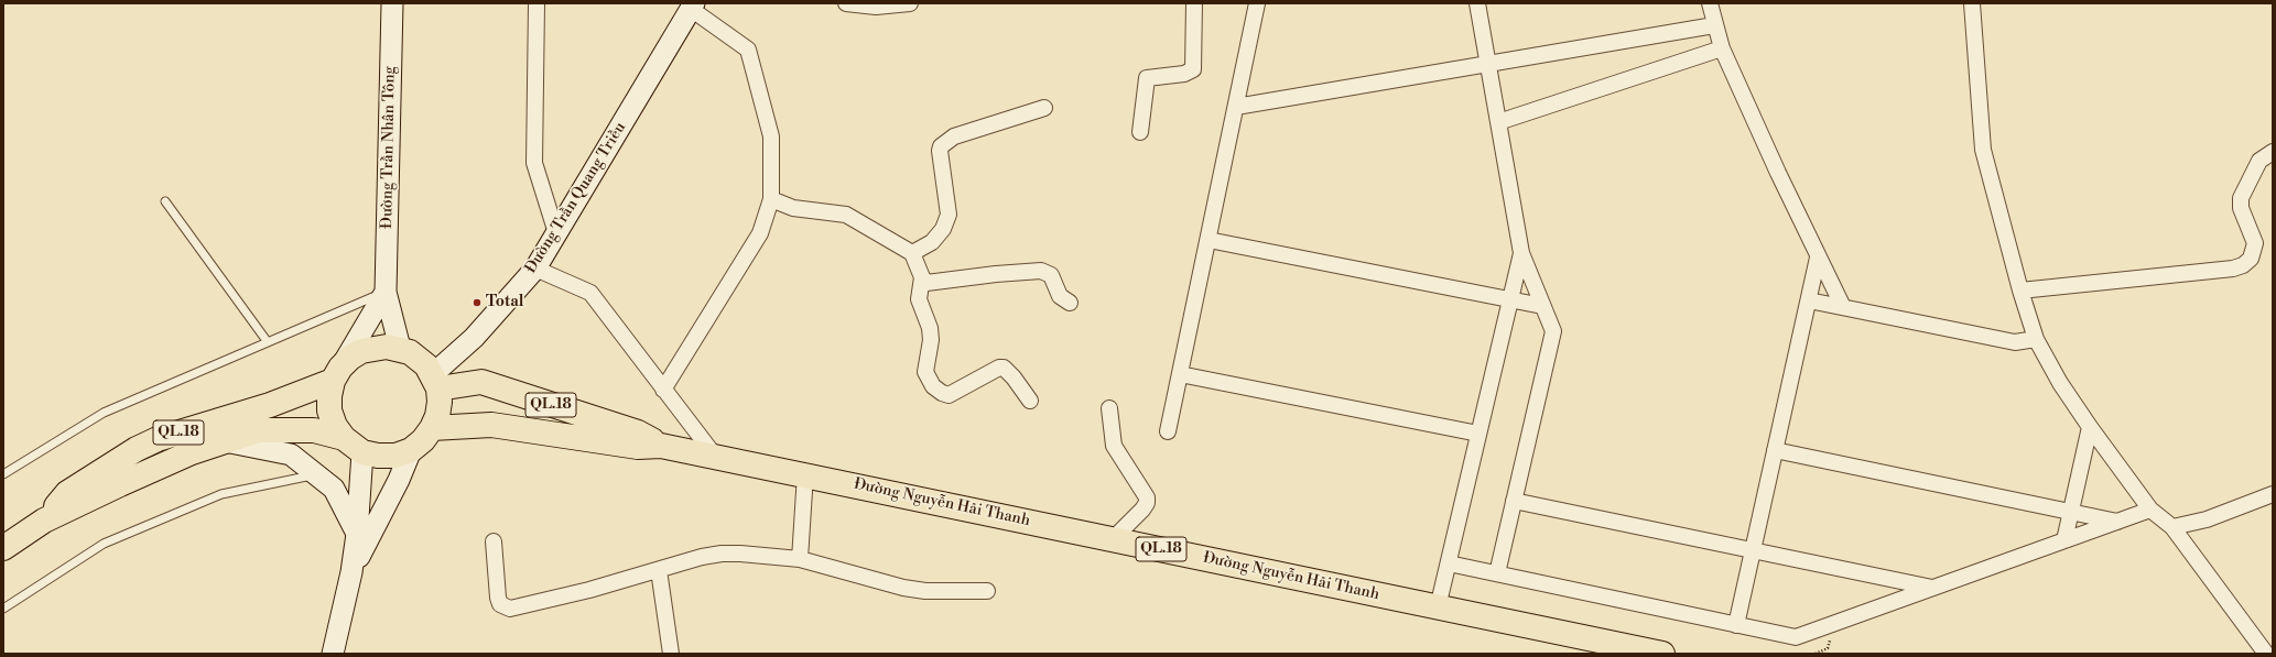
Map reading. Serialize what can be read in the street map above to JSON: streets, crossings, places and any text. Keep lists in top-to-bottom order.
{
  "streets": {
    "highway": ["QL.18", "Đường Nguyễn Hải Thanh"],
    "street": ["Đường Trần Nhân Tông", "Đường Trần Quang Triều"]
  },
  "crossings": [
    ["Đường Trần Nhân Tông", "Đường Trần Quang Triều"],
    ["Đường Trần Nhân Tông", "QL.18"],
    ["Đường Trần Nhân Tông", "Đường Nguyễn Hải Thanh"],
    ["Đường Trần Quang Triều", "QL.18"],
    ["Đường Trần Quang Triều", "Đường Nguyễn Hải Thanh"],
    ["QL.18", "Đường Nguyễn Hải Thanh"]
  ],
  "places": ["Total"]
}
